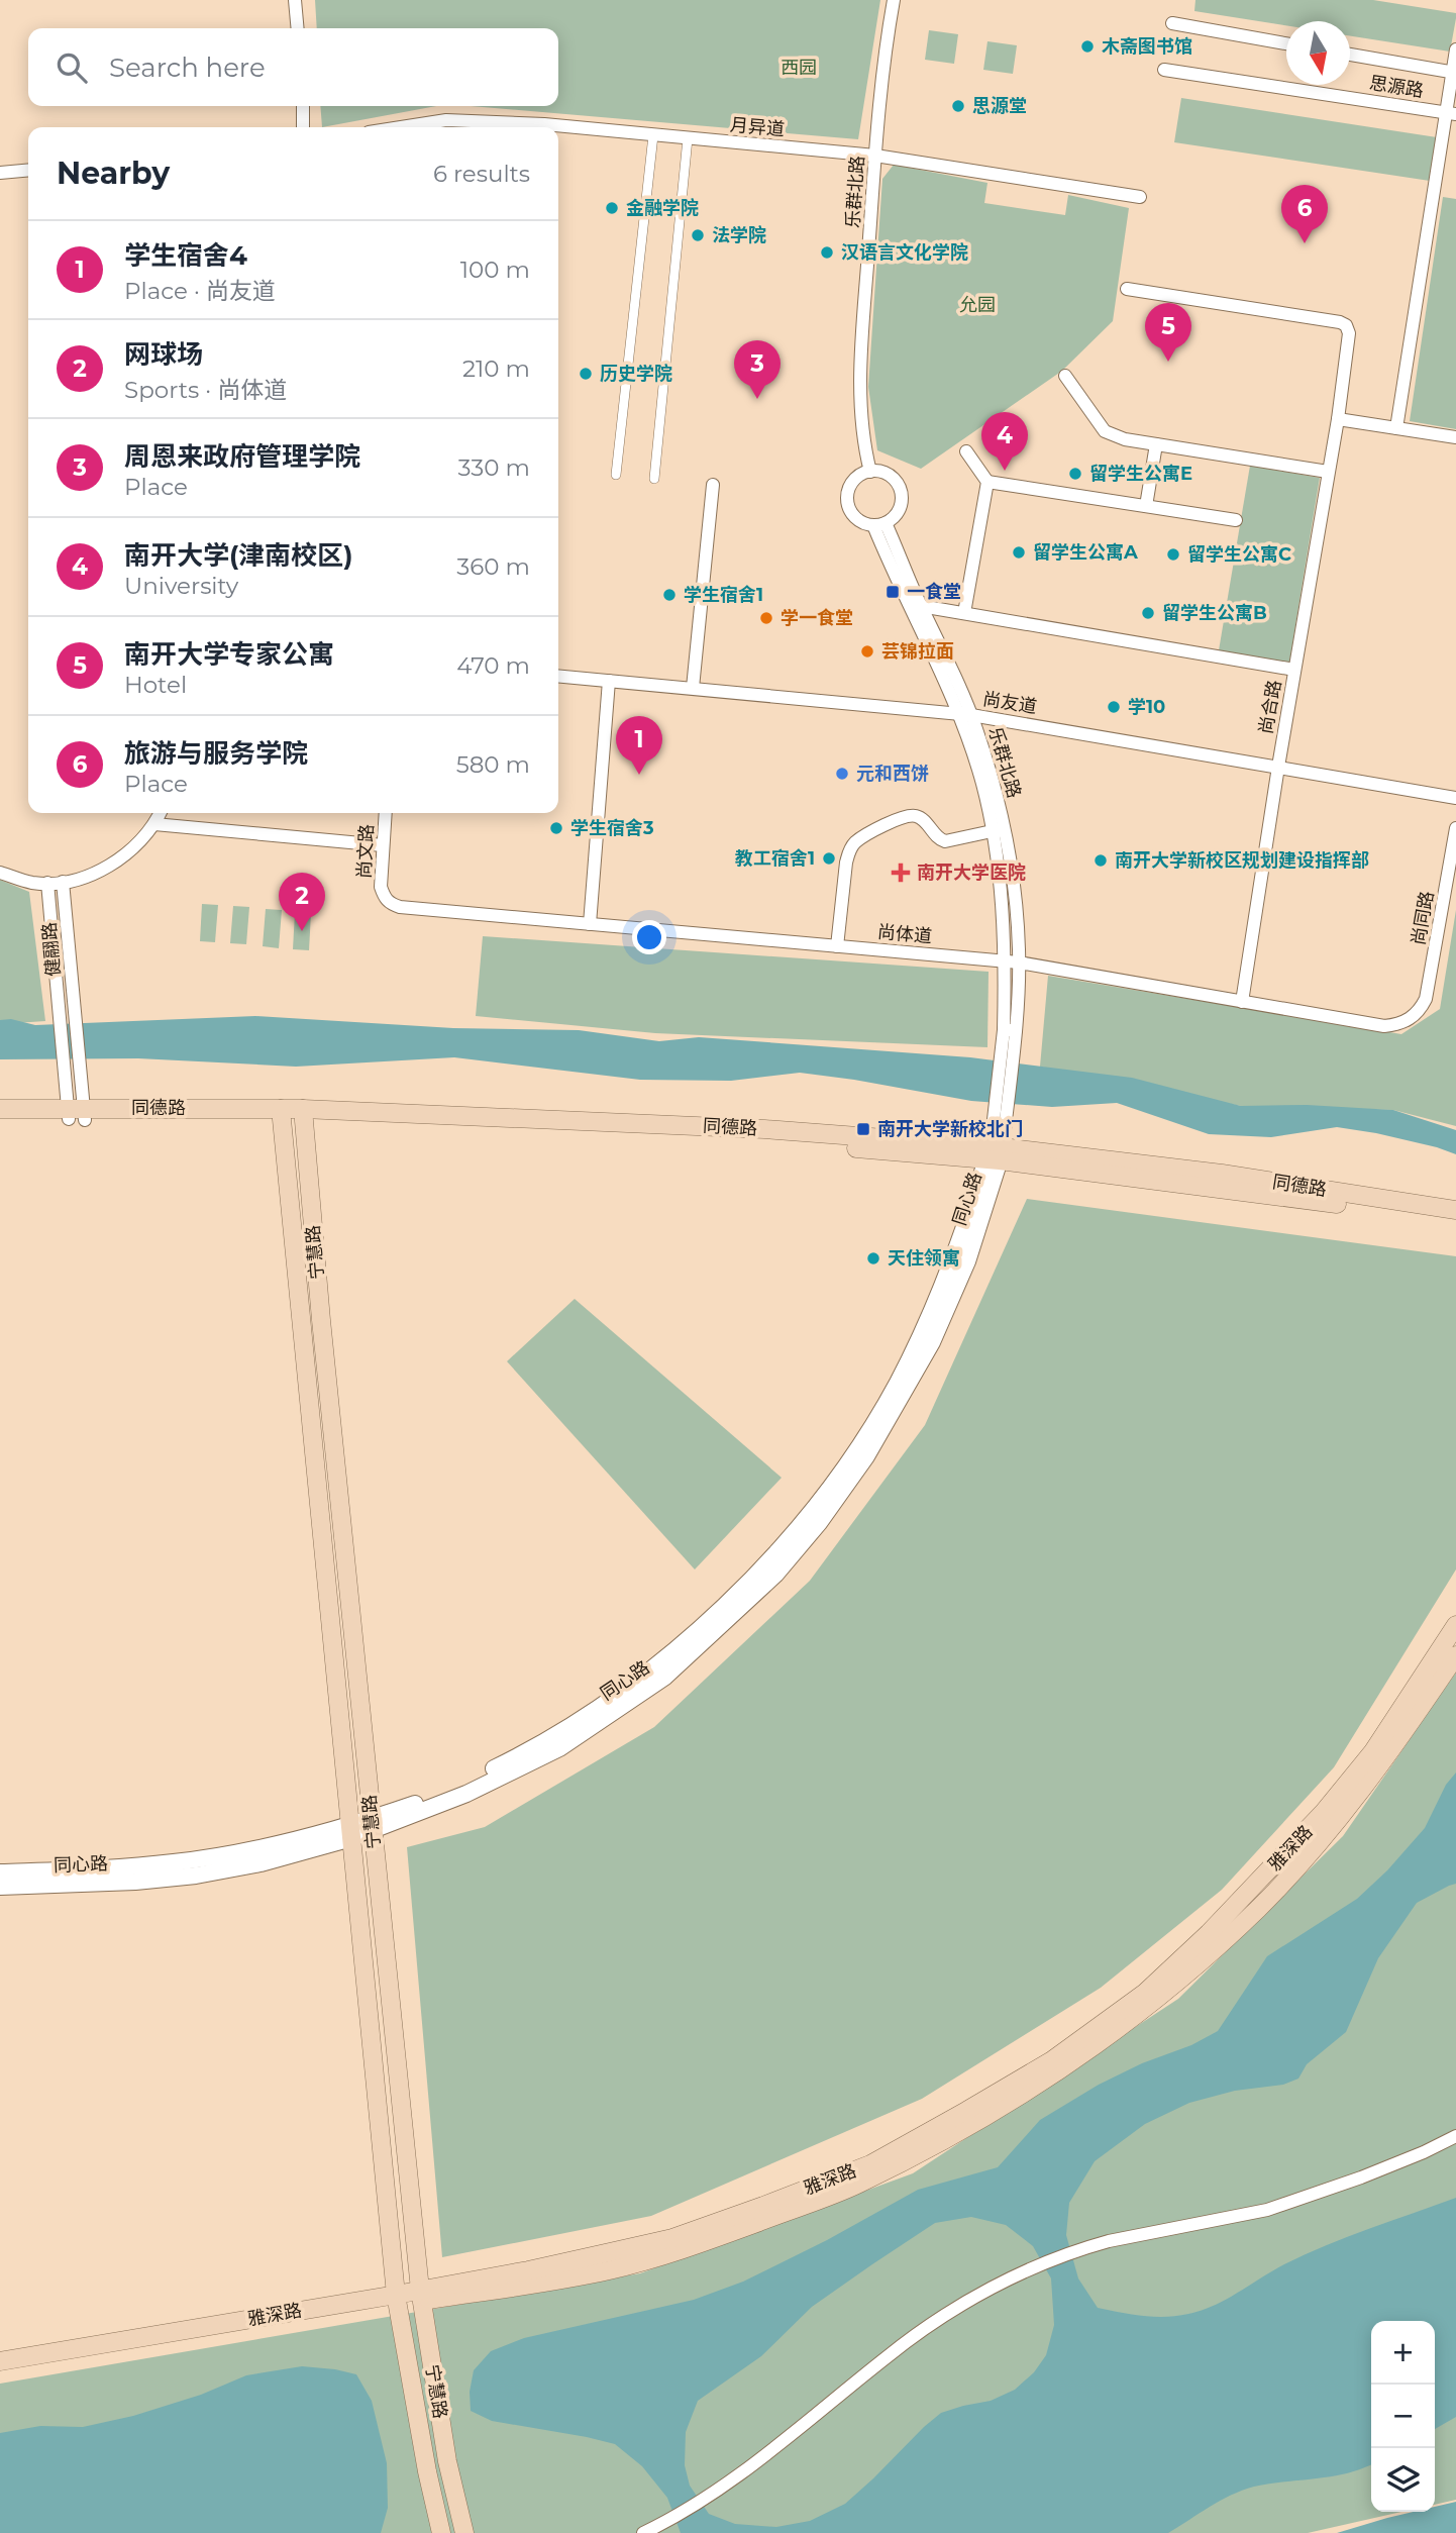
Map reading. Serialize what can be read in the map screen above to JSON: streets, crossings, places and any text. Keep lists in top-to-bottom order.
{
  "streets": {
    "main road": ["同德路", "宁慧路", "雅深路"],
    "street": [
      "思源路",
      "月异道",
      "乐群北路",
      "尚友道",
      "尚合路",
      "尚文路",
      "尚同路",
      "尚体道",
      "健翮路",
      "同心路"
    ]
  },
  "crossings": [
    ["月异道", "乐群北路"],
    ["乐群北路", "尚友道"],
    ["乐群北路", "尚体道"],
    ["乐群北路", "同德路"],
    ["乐群北路", "同心路"],
    ["尚友道", "尚合路"],
    ["尚合路", "尚体道"],
    ["尚文路", "尚体道"],
    ["尚同路", "尚体道"],
    ["健翮路", "同德路"],
    ["同德路", "同心路"],
    ["同德路", "宁慧路"],
    ["同心路", "宁慧路"],
    ["宁慧路", "雅深路"]
  ],
  "parks": ["西园", "允园"],
  "places": {
    "other": [
      "木斋图书馆",
      "思源堂",
      "金融学院",
      "法学院",
      "汉语言文化学院",
      "历史学院",
      "留学生公寓E",
      "留学生公寓A",
      "留学生公寓C",
      "学生宿舍1",
      "留学生公寓B",
      "学一食堂",
      "芸锦拉面",
      "学10",
      "元和西饼",
      "学生宿舍3",
      "教工宿舍1",
      "南开大学新校区规划建设指挥部",
      "天住领寓"
    ],
    "transit": ["一食堂", "南开大学新校北门"],
    "health": ["南开大学医院"]
  },
  "north": "bottom",
  "page": {
    "search": "Search here",
    "heading": ["Nearby", "6 results"],
    "pins": [
      "6",
      "5",
      "3",
      "4",
      "1",
      "2"
    ],
    "list": [
      {
        "mark": "1",
        "name": "学生宿舍4",
        "note": "Place · 尚友道",
        "value": "100 m"
      },
      {
        "mark": "2",
        "name": "网球场",
        "note": "Sports · 尚体道",
        "value": "210 m"
      },
      {
        "mark": "3",
        "name": "周恩来政府管理学院",
        "note": "Place",
        "value": "330 m"
      },
      {
        "mark": "4",
        "name": "南开大学(津南校区)",
        "note": "University",
        "value": "360 m"
      },
      {
        "mark": "5",
        "name": "南开大学专家公寓",
        "note": "Hotel",
        "value": "470 m"
      },
      {
        "mark": "6",
        "name": "旅游与服务学院",
        "note": "Place",
        "value": "580 m"
      }
    ],
    "map_buttons": ["+", "−"]
  }
}
